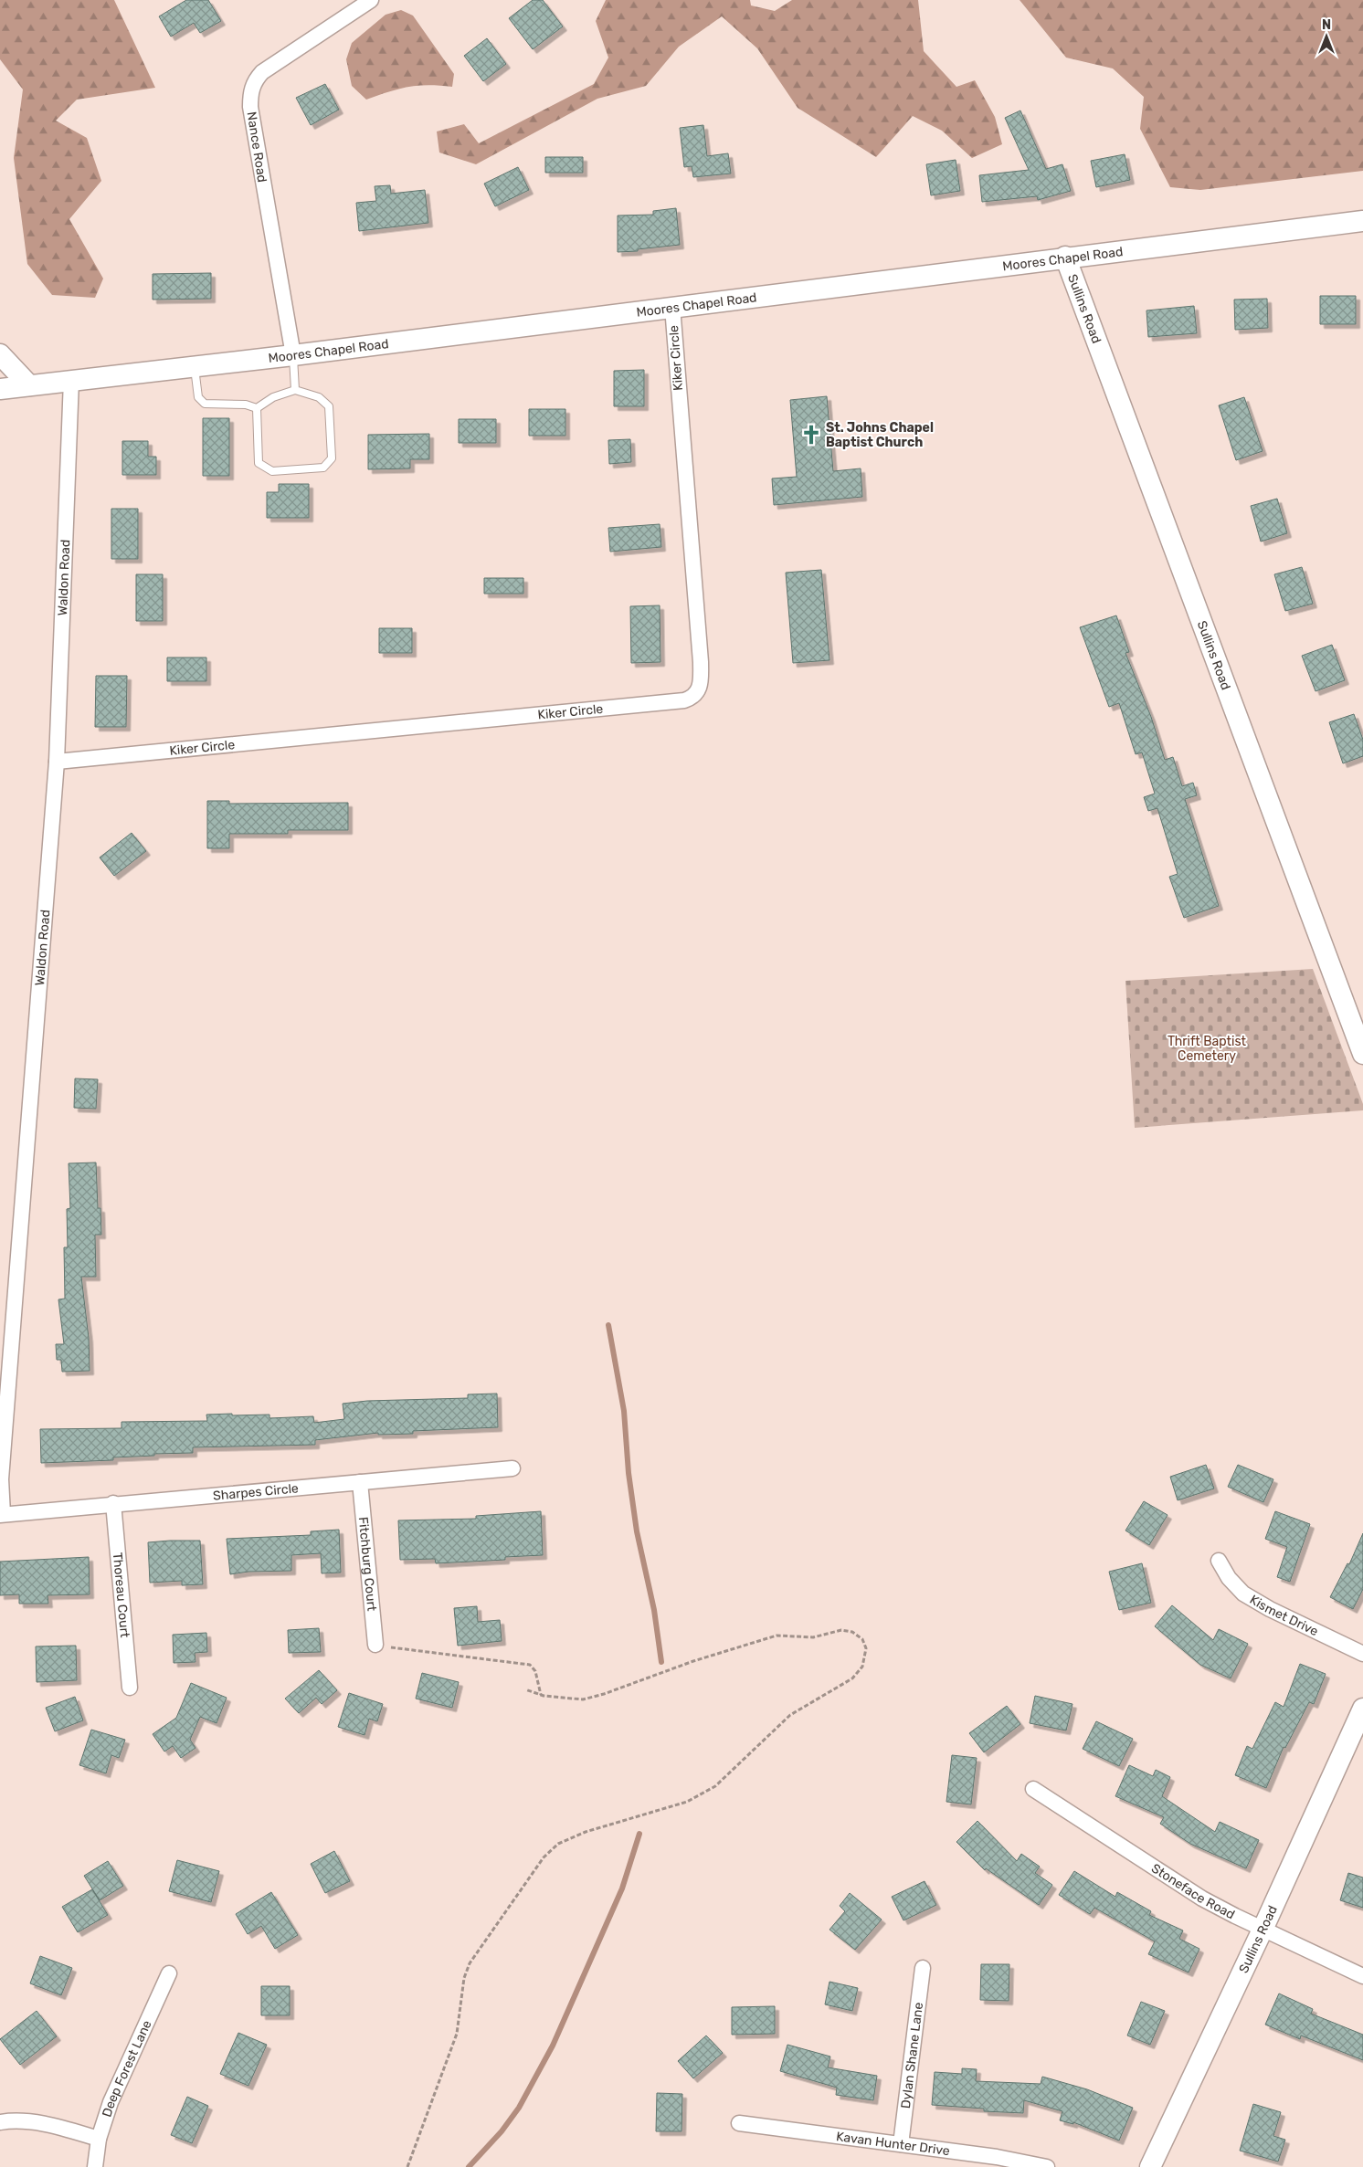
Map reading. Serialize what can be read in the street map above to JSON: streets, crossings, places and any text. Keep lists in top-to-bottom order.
{
  "streets": {
    "street": [
      "Nance Road",
      "Moores Chapel Road",
      "Sullins Road",
      "Kiker Circle",
      "Waldon Road",
      "Sharpes Circle",
      "Fitchburg Court",
      "Thoreau Court",
      "Kismet Drive",
      "Stoneface Road",
      "Dylan Shane Lane",
      "Deep Forest Lane",
      "Kavan Hunter Drive"
    ]
  },
  "crossings": [
    ["Nance Road", "Moores Chapel Road"],
    ["Moores Chapel Road", "Sullins Road"],
    ["Moores Chapel Road", "Kiker Circle"],
    ["Moores Chapel Road", "Waldon Road"],
    ["Sullins Road", "Stoneface Road"],
    ["Kiker Circle", "Waldon Road"],
    ["Waldon Road", "Sharpes Circle"],
    ["Sharpes Circle", "Fitchburg Court"],
    ["Sharpes Circle", "Thoreau Court"],
    ["Dylan Shane Lane", "Kavan Hunter Drive"]
  ],
  "parks": ["Thrift Baptist Cemetery"],
  "places": {
    "church": ["St. Johns Chapel Baptist Church"]
  },
  "north": "top"
}
